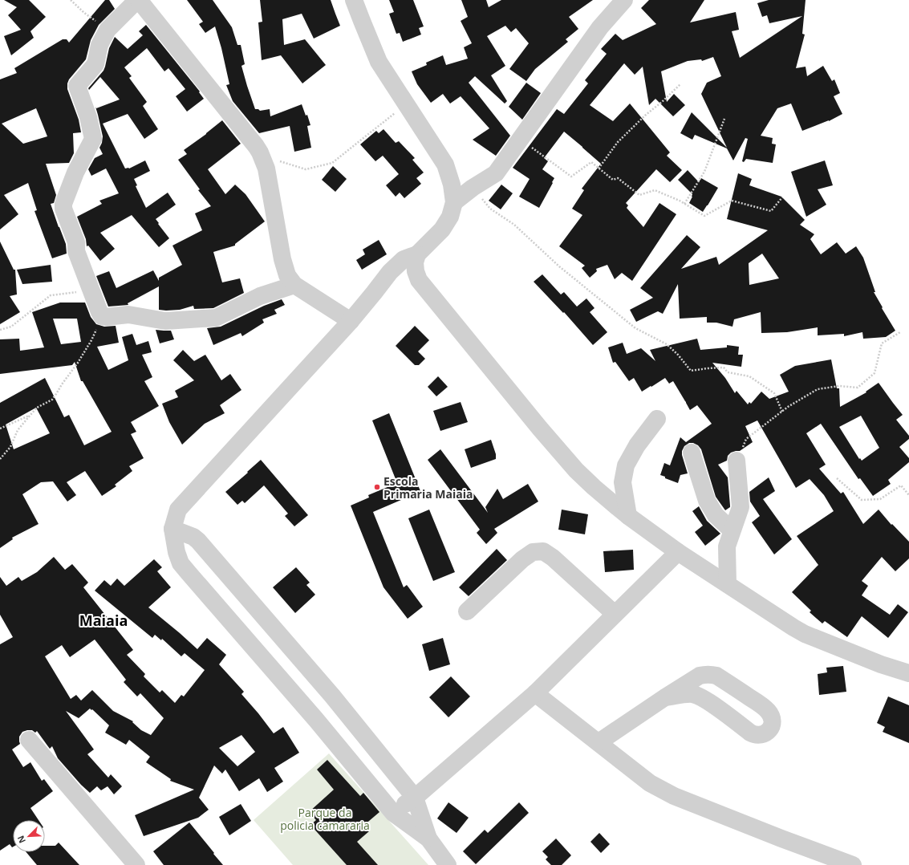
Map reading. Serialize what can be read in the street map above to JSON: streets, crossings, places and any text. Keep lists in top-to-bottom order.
{
  "districts": ["Maiaia"],
  "parks": ["Parque da policia camararia"],
  "places": ["Escola Primaria Maiaia"],
  "north": "bottom left"
}
